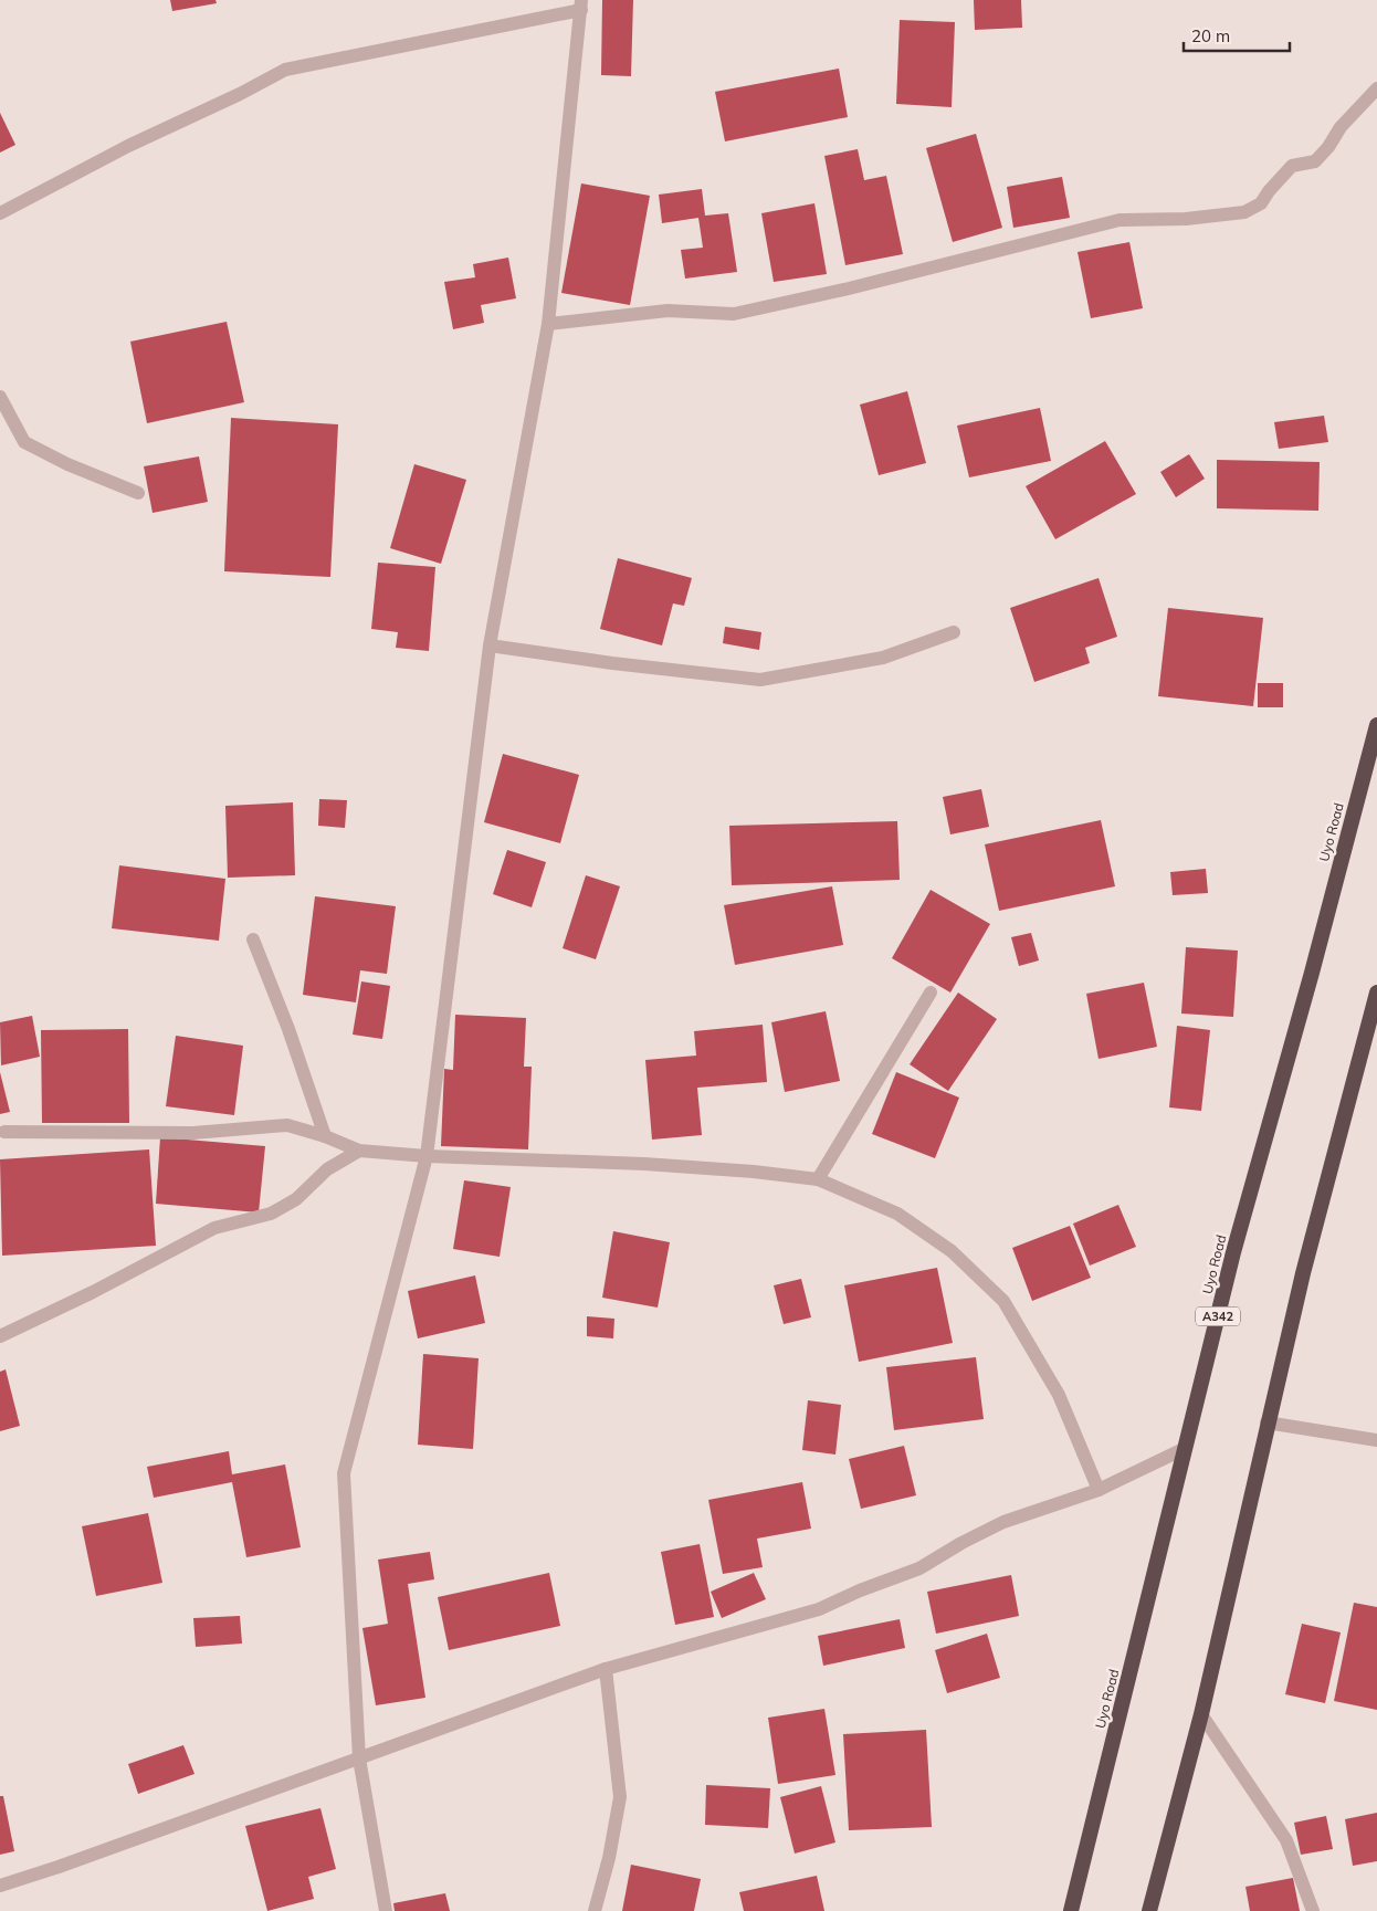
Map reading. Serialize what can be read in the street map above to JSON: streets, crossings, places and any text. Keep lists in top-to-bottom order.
{
  "streets": {
    "highway": ["Uyo Road", "A342"]
  },
  "scale_bar": "20 m"
}
